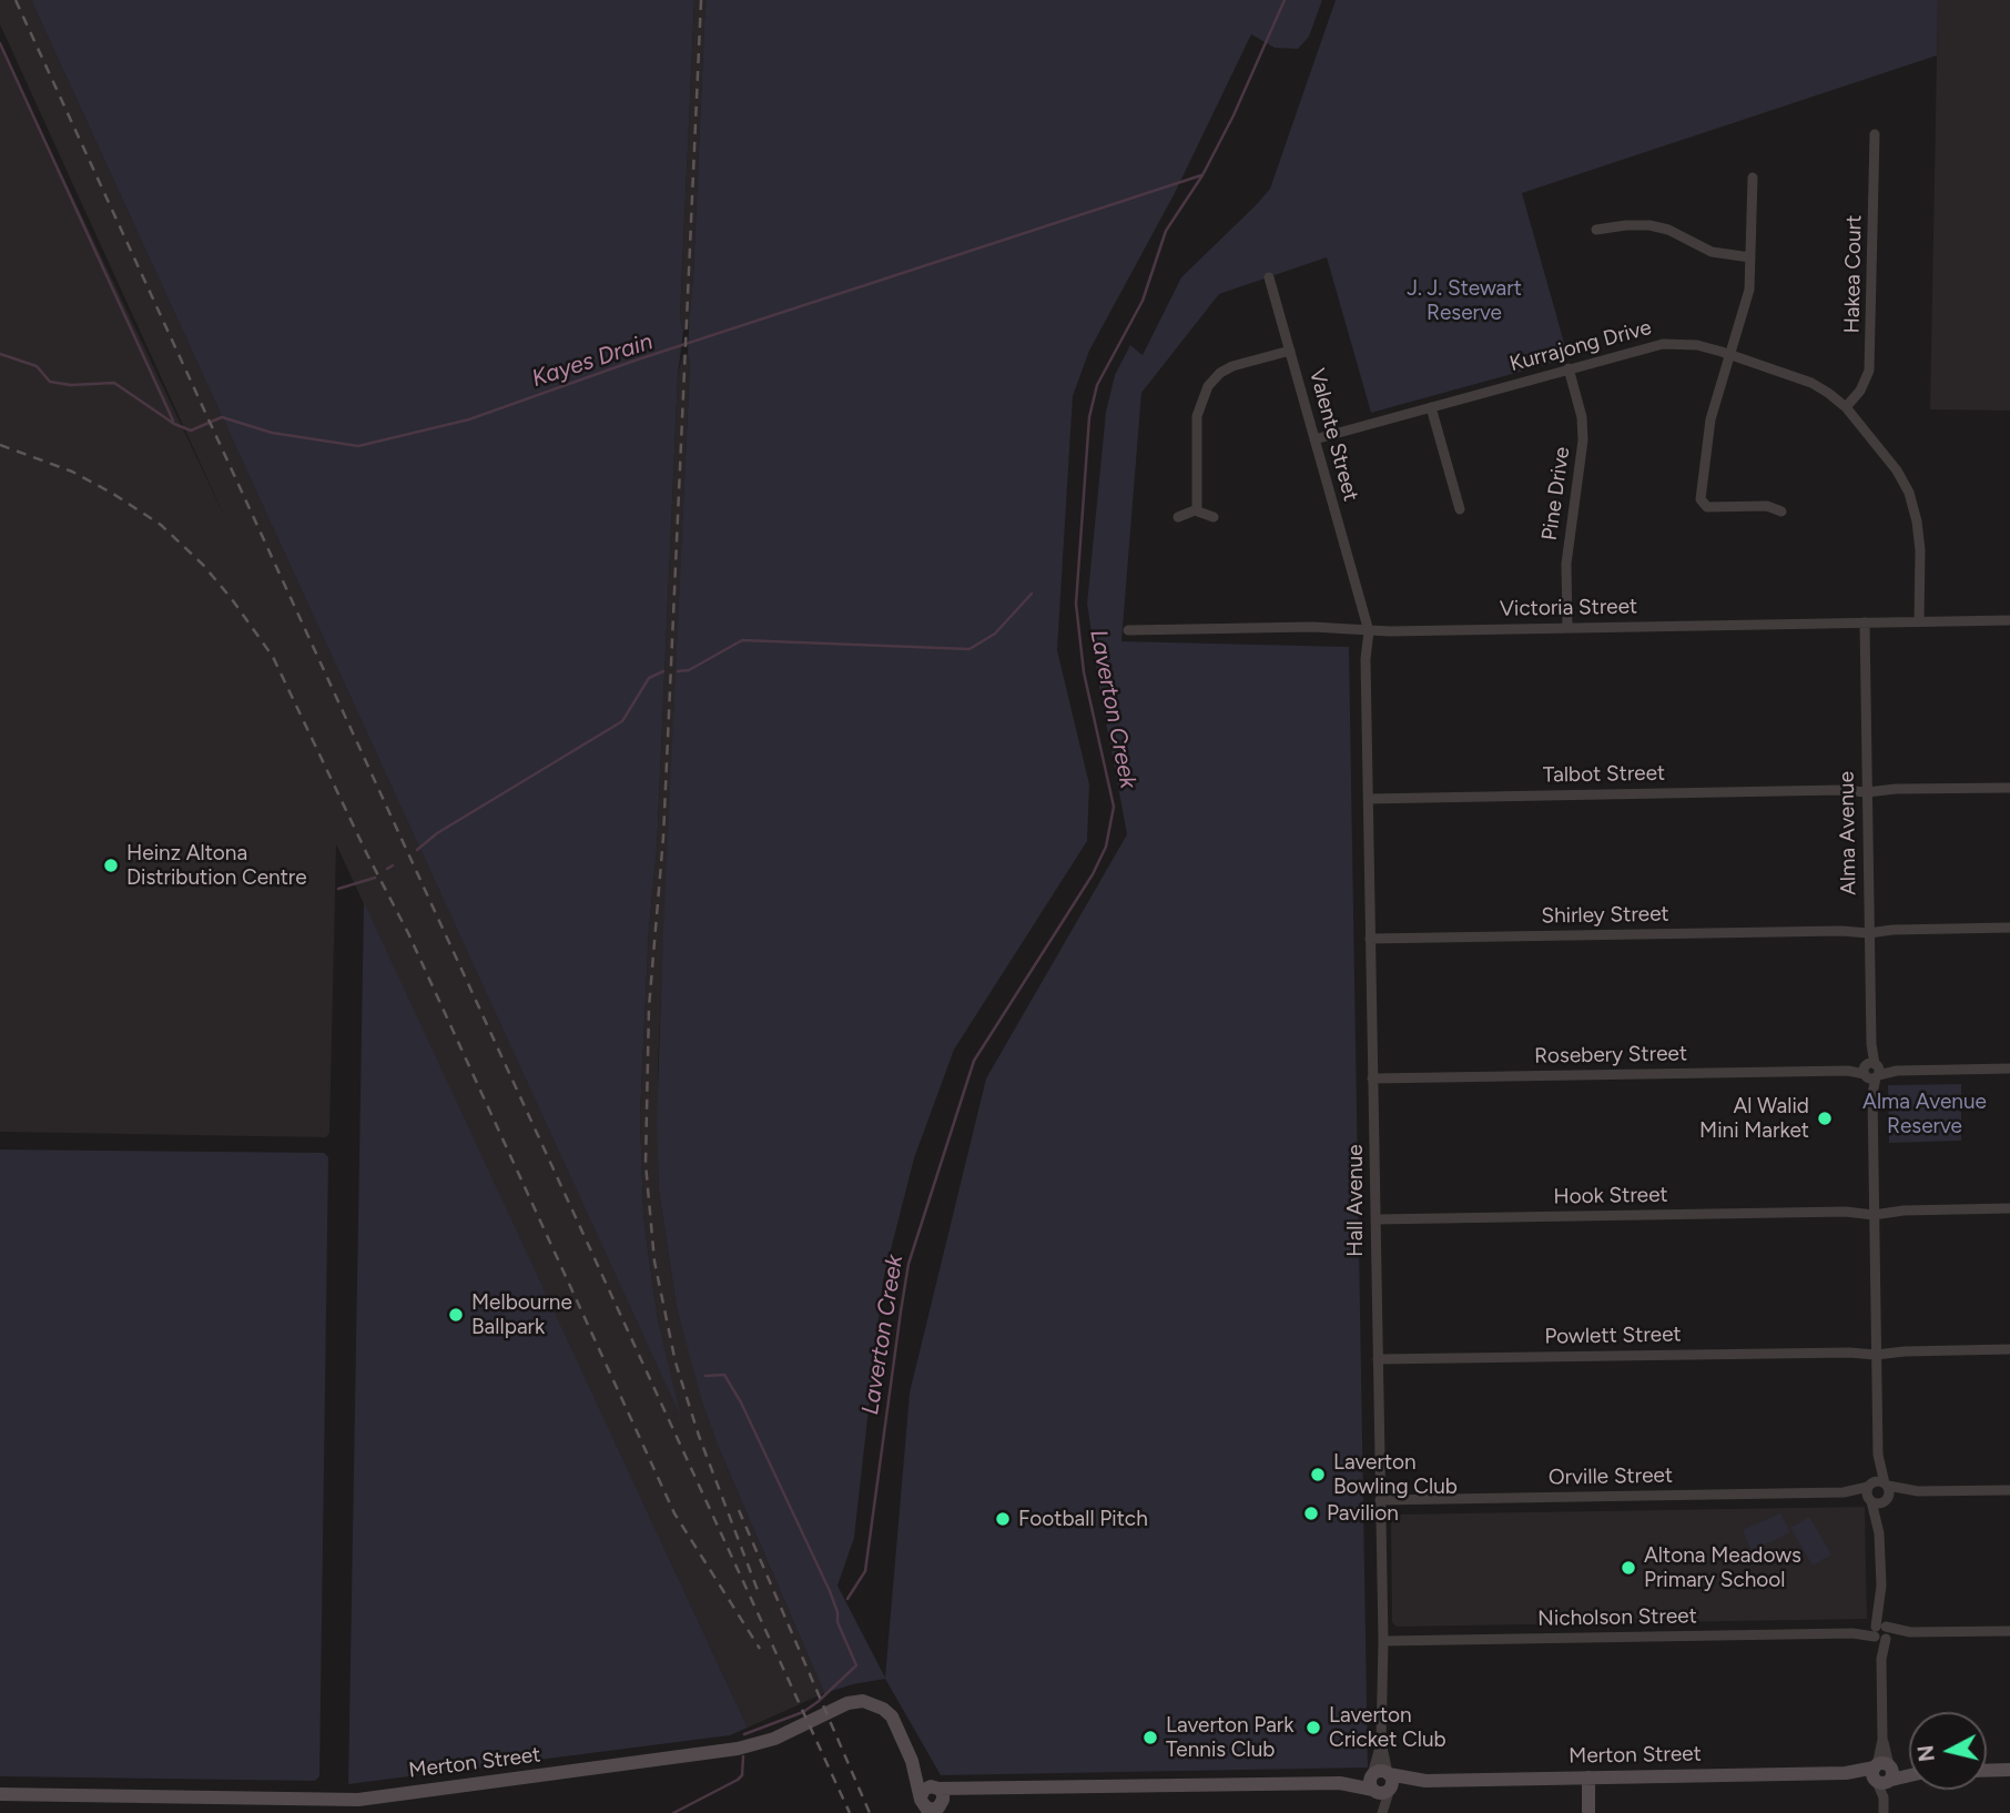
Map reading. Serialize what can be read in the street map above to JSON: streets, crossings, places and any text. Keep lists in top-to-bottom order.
{
  "streets": {
    "street": [
      "Hakea Court",
      "Kurrajong Drive",
      "Valente Street",
      "Pine Drive",
      "Victoria Street",
      "Talbot Street",
      "Alma Avenue",
      "Shirley Street",
      "Rosebery Street",
      "Hook Street",
      "Hall Avenue",
      "Powlett Street",
      "Orville Street",
      "Nicholson Street",
      "Merton Street"
    ]
  },
  "crossings": [
    ["Hakea Court", "Kurrajong Drive"],
    ["Kurrajong Drive", "Valente Street"],
    ["Kurrajong Drive", "Pine Drive"],
    ["Kurrajong Drive", "Victoria Street"],
    ["Valente Street", "Victoria Street"],
    ["Valente Street", "Hall Avenue"],
    ["Pine Drive", "Victoria Street"],
    ["Victoria Street", "Alma Avenue"],
    ["Victoria Street", "Hall Avenue"],
    ["Talbot Street", "Alma Avenue"],
    ["Talbot Street", "Hall Avenue"],
    ["Alma Avenue", "Shirley Street"],
    ["Alma Avenue", "Rosebery Street"],
    ["Alma Avenue", "Hook Street"],
    ["Alma Avenue", "Powlett Street"],
    ["Alma Avenue", "Orville Street"],
    ["Shirley Street", "Hall Avenue"],
    ["Rosebery Street", "Hall Avenue"],
    ["Hook Street", "Hall Avenue"],
    ["Hall Avenue", "Powlett Street"],
    ["Hall Avenue", "Orville Street"],
    ["Hall Avenue", "Nicholson Street"],
    ["Hall Avenue", "Merton Street"]
  ],
  "water": ["Kayes Drain", "Laverton Creek"],
  "parks": ["J. J. Stewart Reserve", "Alma Avenue Reserve"],
  "places": [
    "Heinz Altona Distribution Centre",
    "Al Walid Mini Market",
    "Melbourne Ballpark",
    "Laverton Bowling Club",
    "Pavilion",
    "Football Pitch",
    "Altona Meadows Primary School",
    "Laverton Cricket Club",
    "Laverton Park Tennis Club"
  ],
  "north": "left"
}
